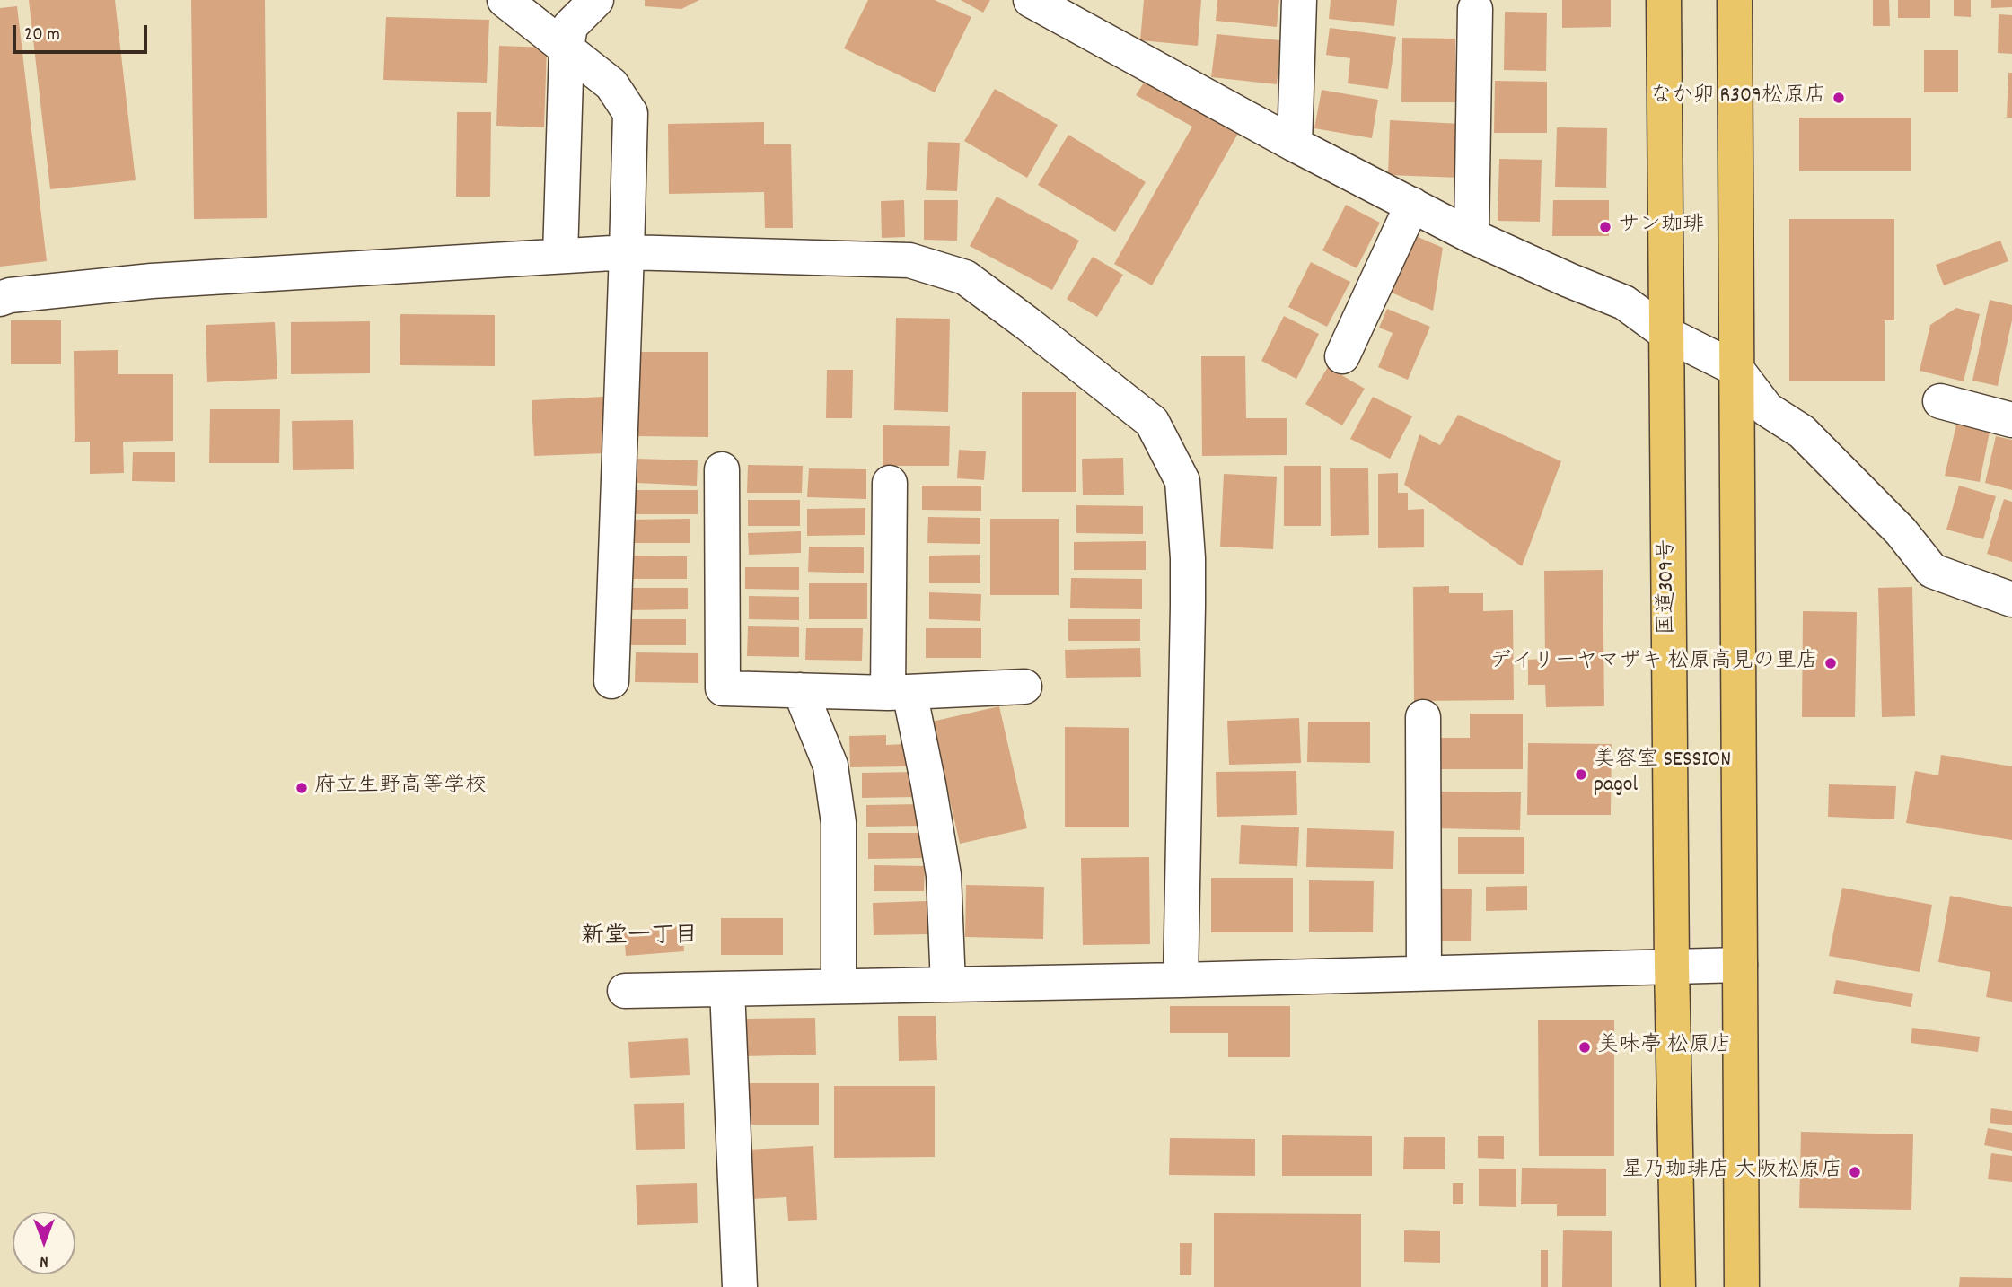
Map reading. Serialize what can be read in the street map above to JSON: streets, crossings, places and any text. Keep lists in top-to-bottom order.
{
  "streets": {
    "highway": ["国道309号"]
  },
  "districts": ["新堂一丁目"],
  "places": [
    "なか卯 R309松原店",
    "サン珈琲",
    "デイリーヤマザキ 松原高見の里店",
    "美容室 SESSION pagol",
    "府立生野高等学校",
    "美味亭 松原店",
    "星乃珈琲店 大阪松原店"
  ],
  "scale_bar": "20 m",
  "north": "bottom"
}
